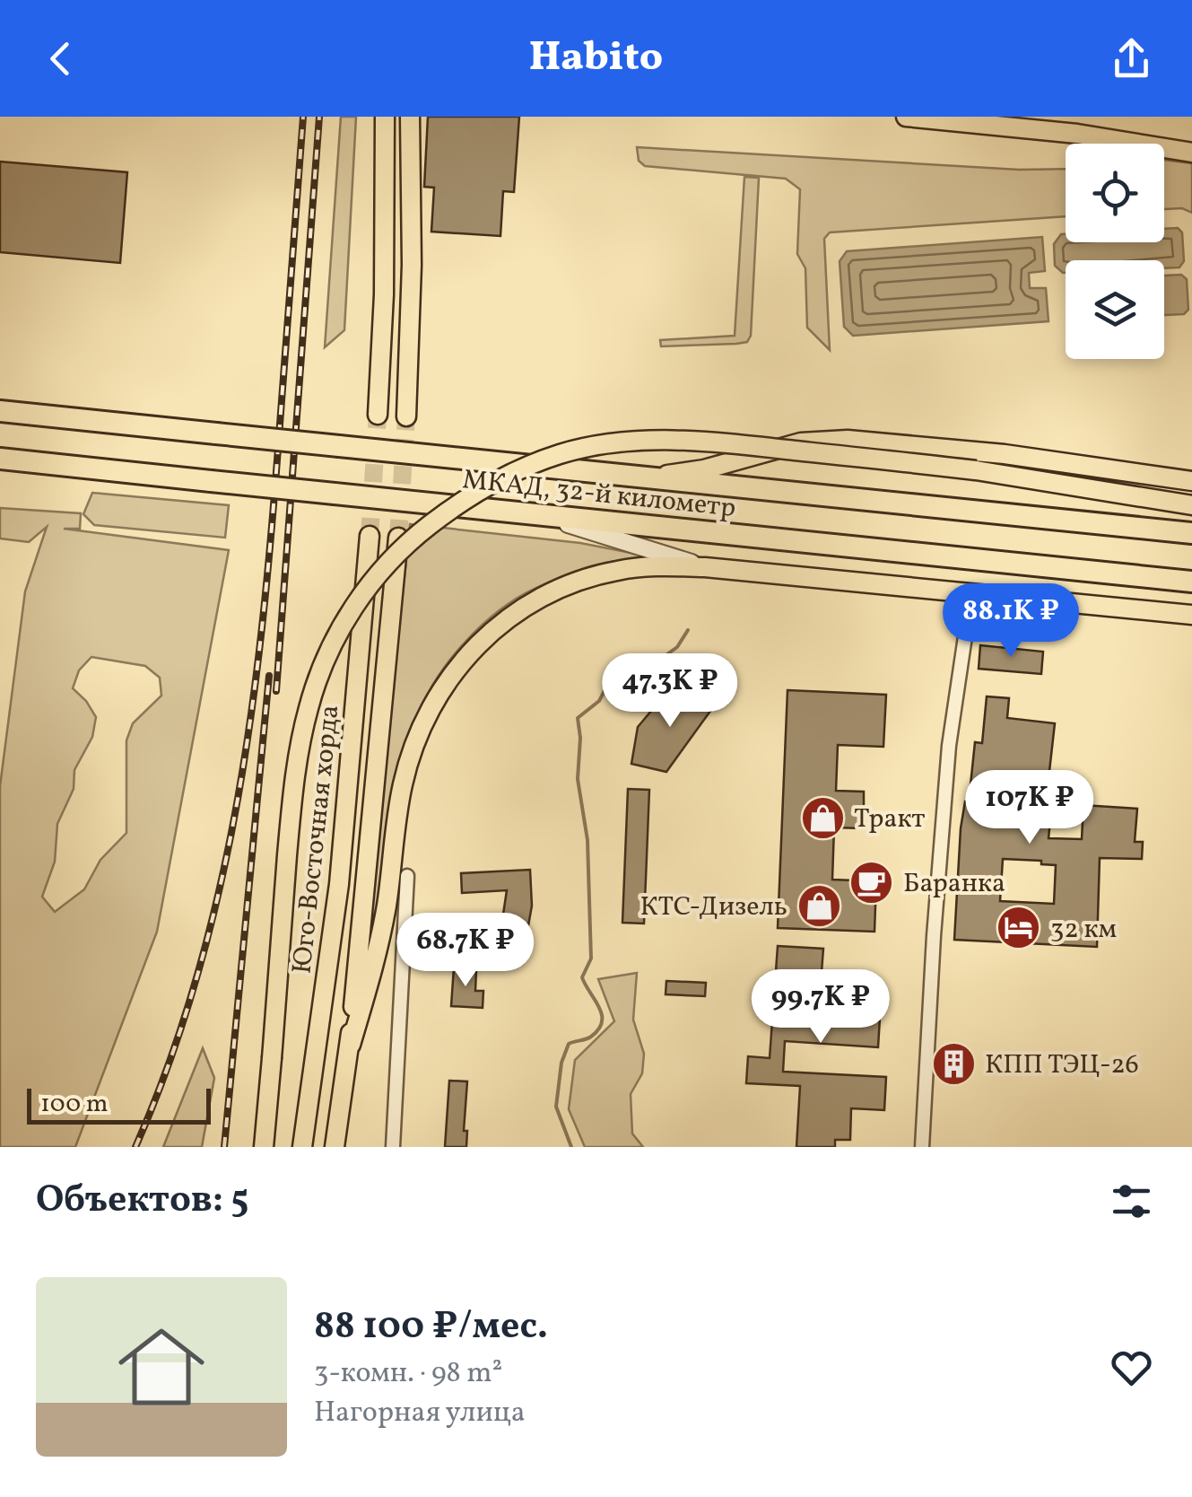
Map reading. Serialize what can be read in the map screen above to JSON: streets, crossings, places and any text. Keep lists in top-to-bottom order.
{
  "streets": {
    "highway": ["МКАД, 32-й километр"],
    "main road": ["Юго-Восточная хорда"]
  },
  "places": {
    "shop": ["Тракт", "КТС-Дизель"],
    "cafe": ["Баранка"],
    "hotel": ["32 км"],
    "building": ["КПП ТЭЦ-26"]
  },
  "scale_bar": "100 m",
  "page": {
    "header": "Habito",
    "price": [
      "88.1K ₽",
      "47.3K ₽",
      "107K ₽",
      "68.7K ₽",
      "99.7K ₽"
    ],
    "scale": "100 m",
    "heading": "Объектов: 5",
    "list": [
      {
        "name": "88 100 ₽/мес.",
        "note": "3-комн. · 98 m² · Нагорная улица"
      }
    ]
  }
}
